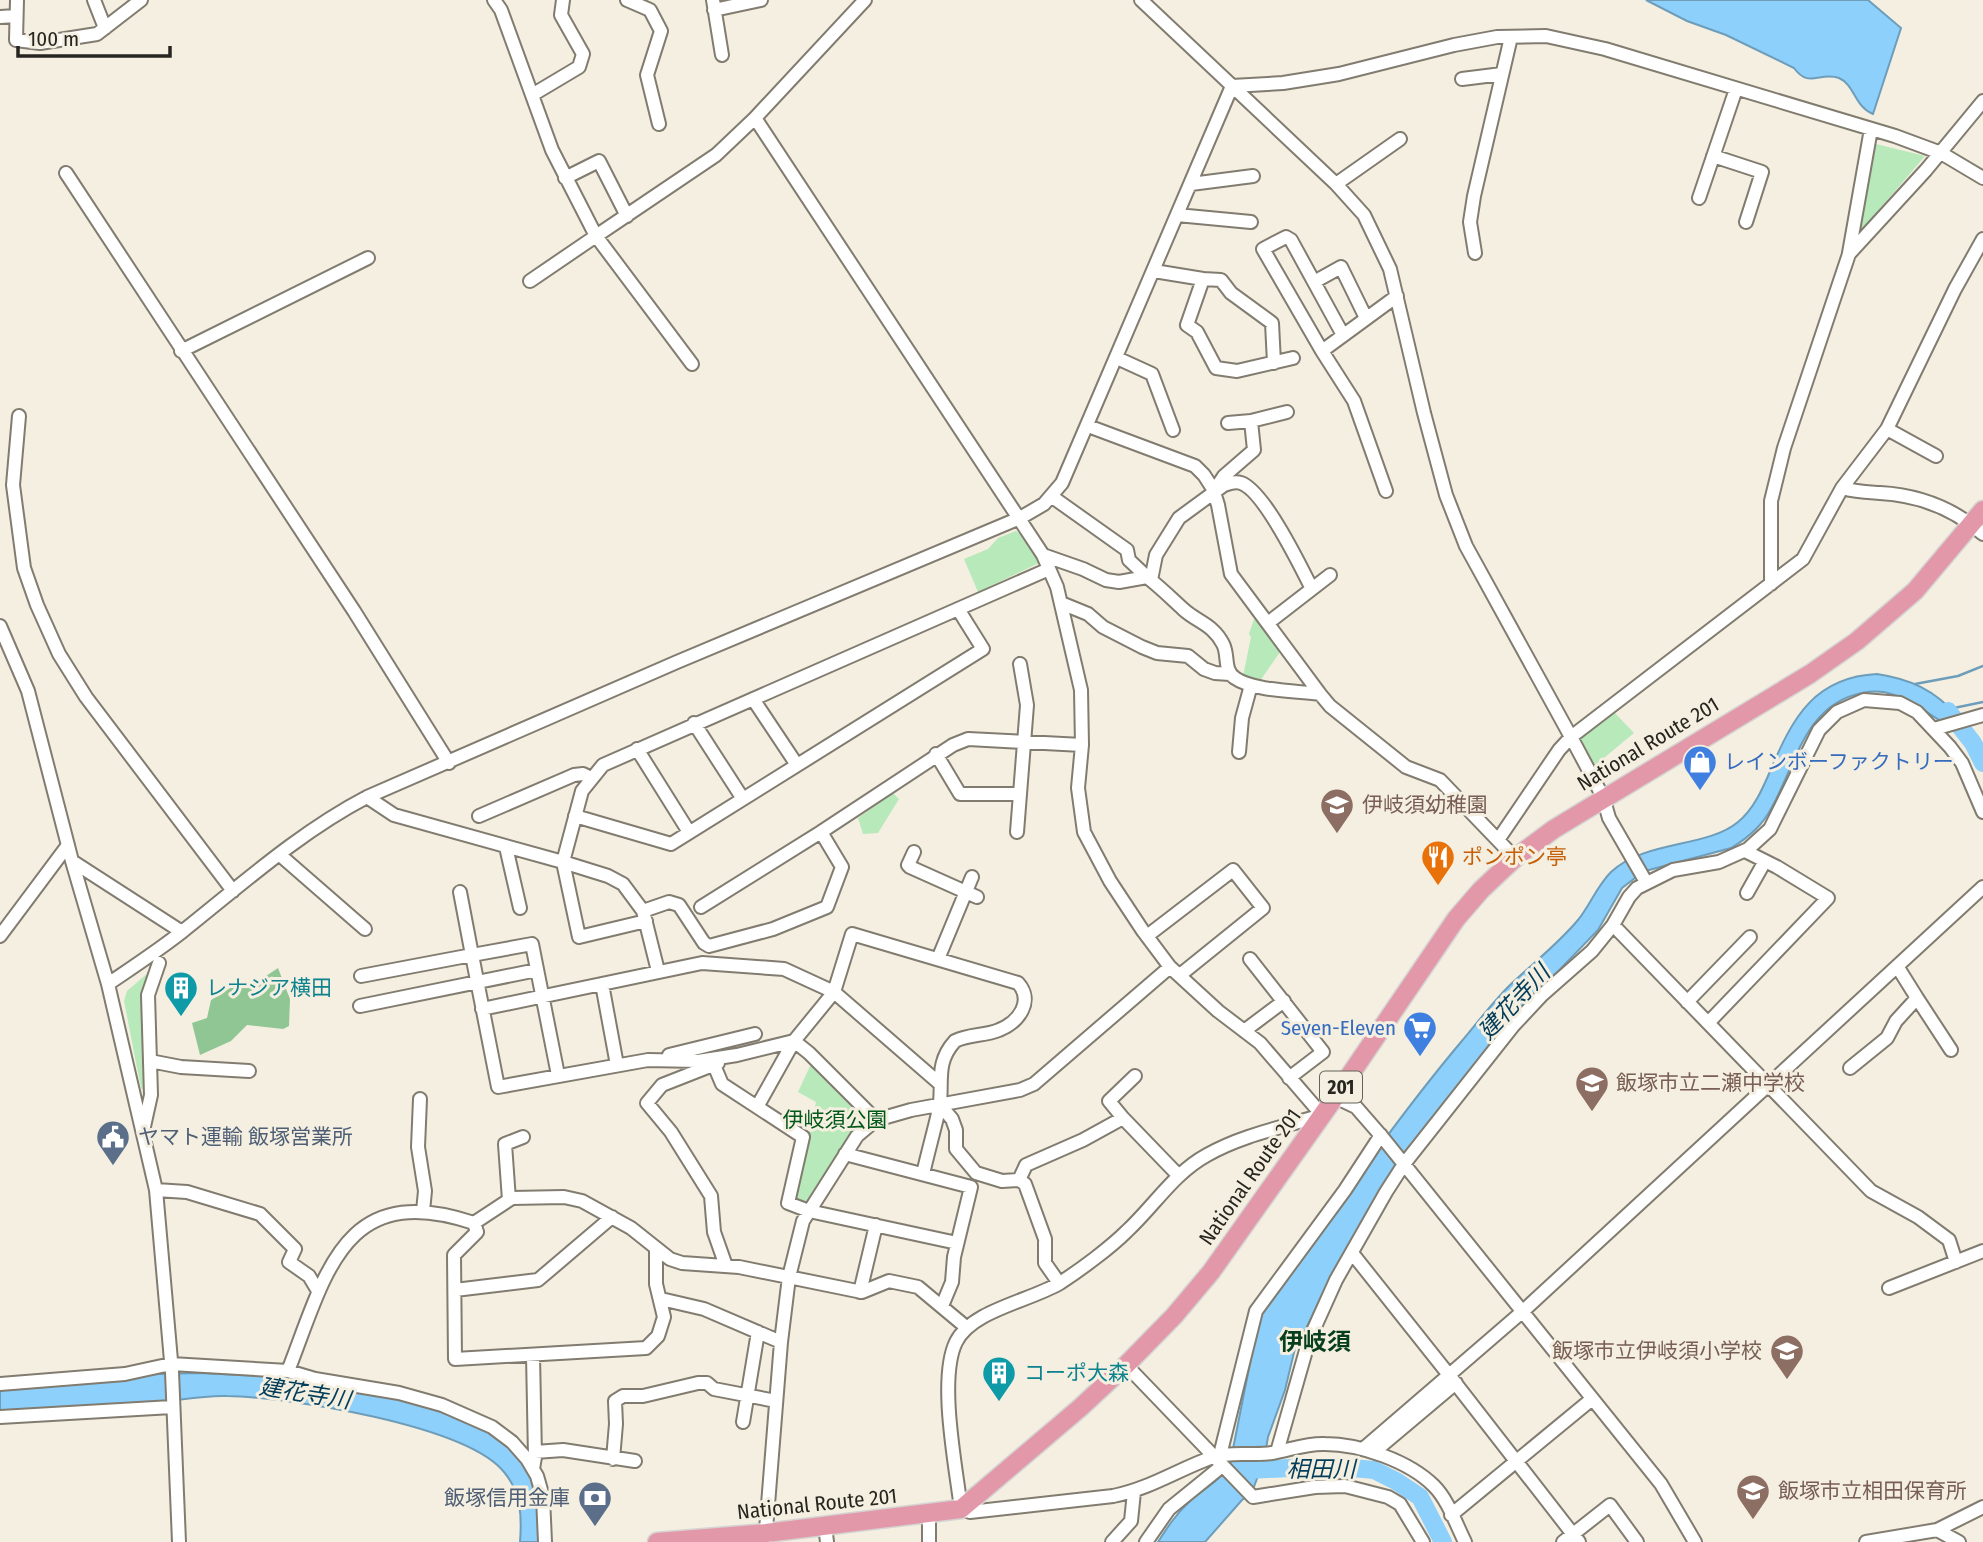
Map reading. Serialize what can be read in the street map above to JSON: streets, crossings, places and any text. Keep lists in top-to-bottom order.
{
  "streets": {
    "highway": ["National Route 201", "201"]
  },
  "districts": ["伊岐須"],
  "water": ["建花寺川", "相田川"],
  "parks": ["伊岐須公園"],
  "places": {
    "shop": ["レインボーファクトリー"],
    "school or university": [
      "伊岐須幼稚園",
      "飯塚市立二瀬中学校",
      "飯塚市立伊岐須小学校",
      "飯塚市立相田保育所"
    ],
    "restaurant": ["ポンポン亭"],
    "building": ["レナジア横田", "コーポ大森"],
    "supermarket": ["Seven-Eleven"],
    "public building": ["ヤマト運輸 飯塚営業所"],
    "bank": ["飯塚信用金庫"]
  },
  "scale_bar": "100 m"
}
